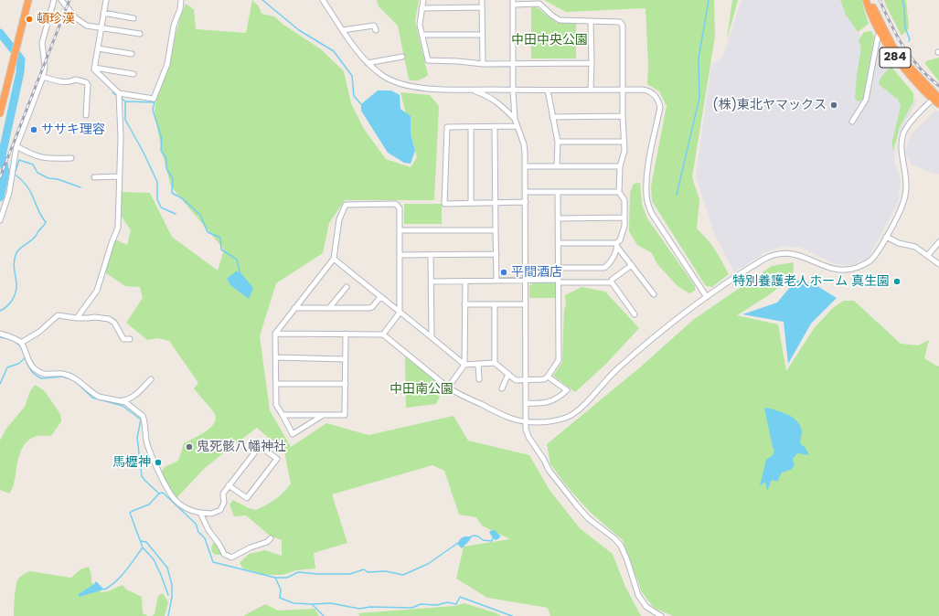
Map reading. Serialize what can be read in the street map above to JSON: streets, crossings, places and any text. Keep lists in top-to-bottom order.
{
  "streets": {
    "highway": ["284"]
  },
  "parks": ["中田中央公園", "中田南公園"],
  "places": [
    "頓珍漢",
    "(株)東北ヤマックス",
    "ササキ理容",
    "平間酒店",
    "特別養護老人ホーム 真生園",
    "鬼死骸八幡神社",
    "馬櫪神"
  ]
}
